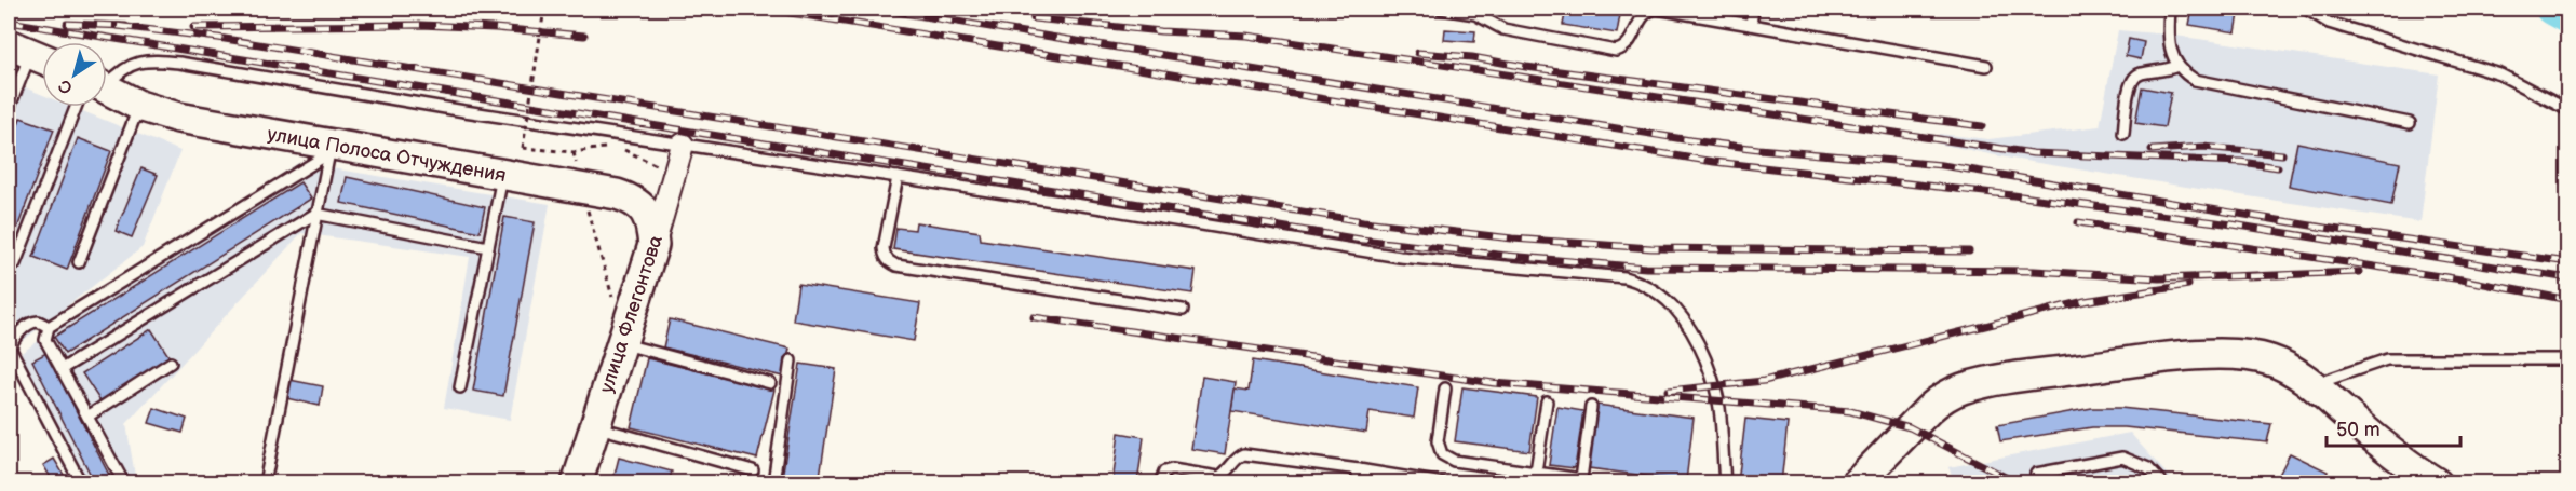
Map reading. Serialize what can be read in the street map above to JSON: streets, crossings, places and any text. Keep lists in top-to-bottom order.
{
  "streets": {
    "main road": ["улица Полоса Отчуждения", "улица Флегонтова"]
  },
  "crossings": [
    ["улица Полоса Отчуждения", "улица Флегонтова"]
  ],
  "scale_bar": "50 m",
  "north": "bottom left"
}
